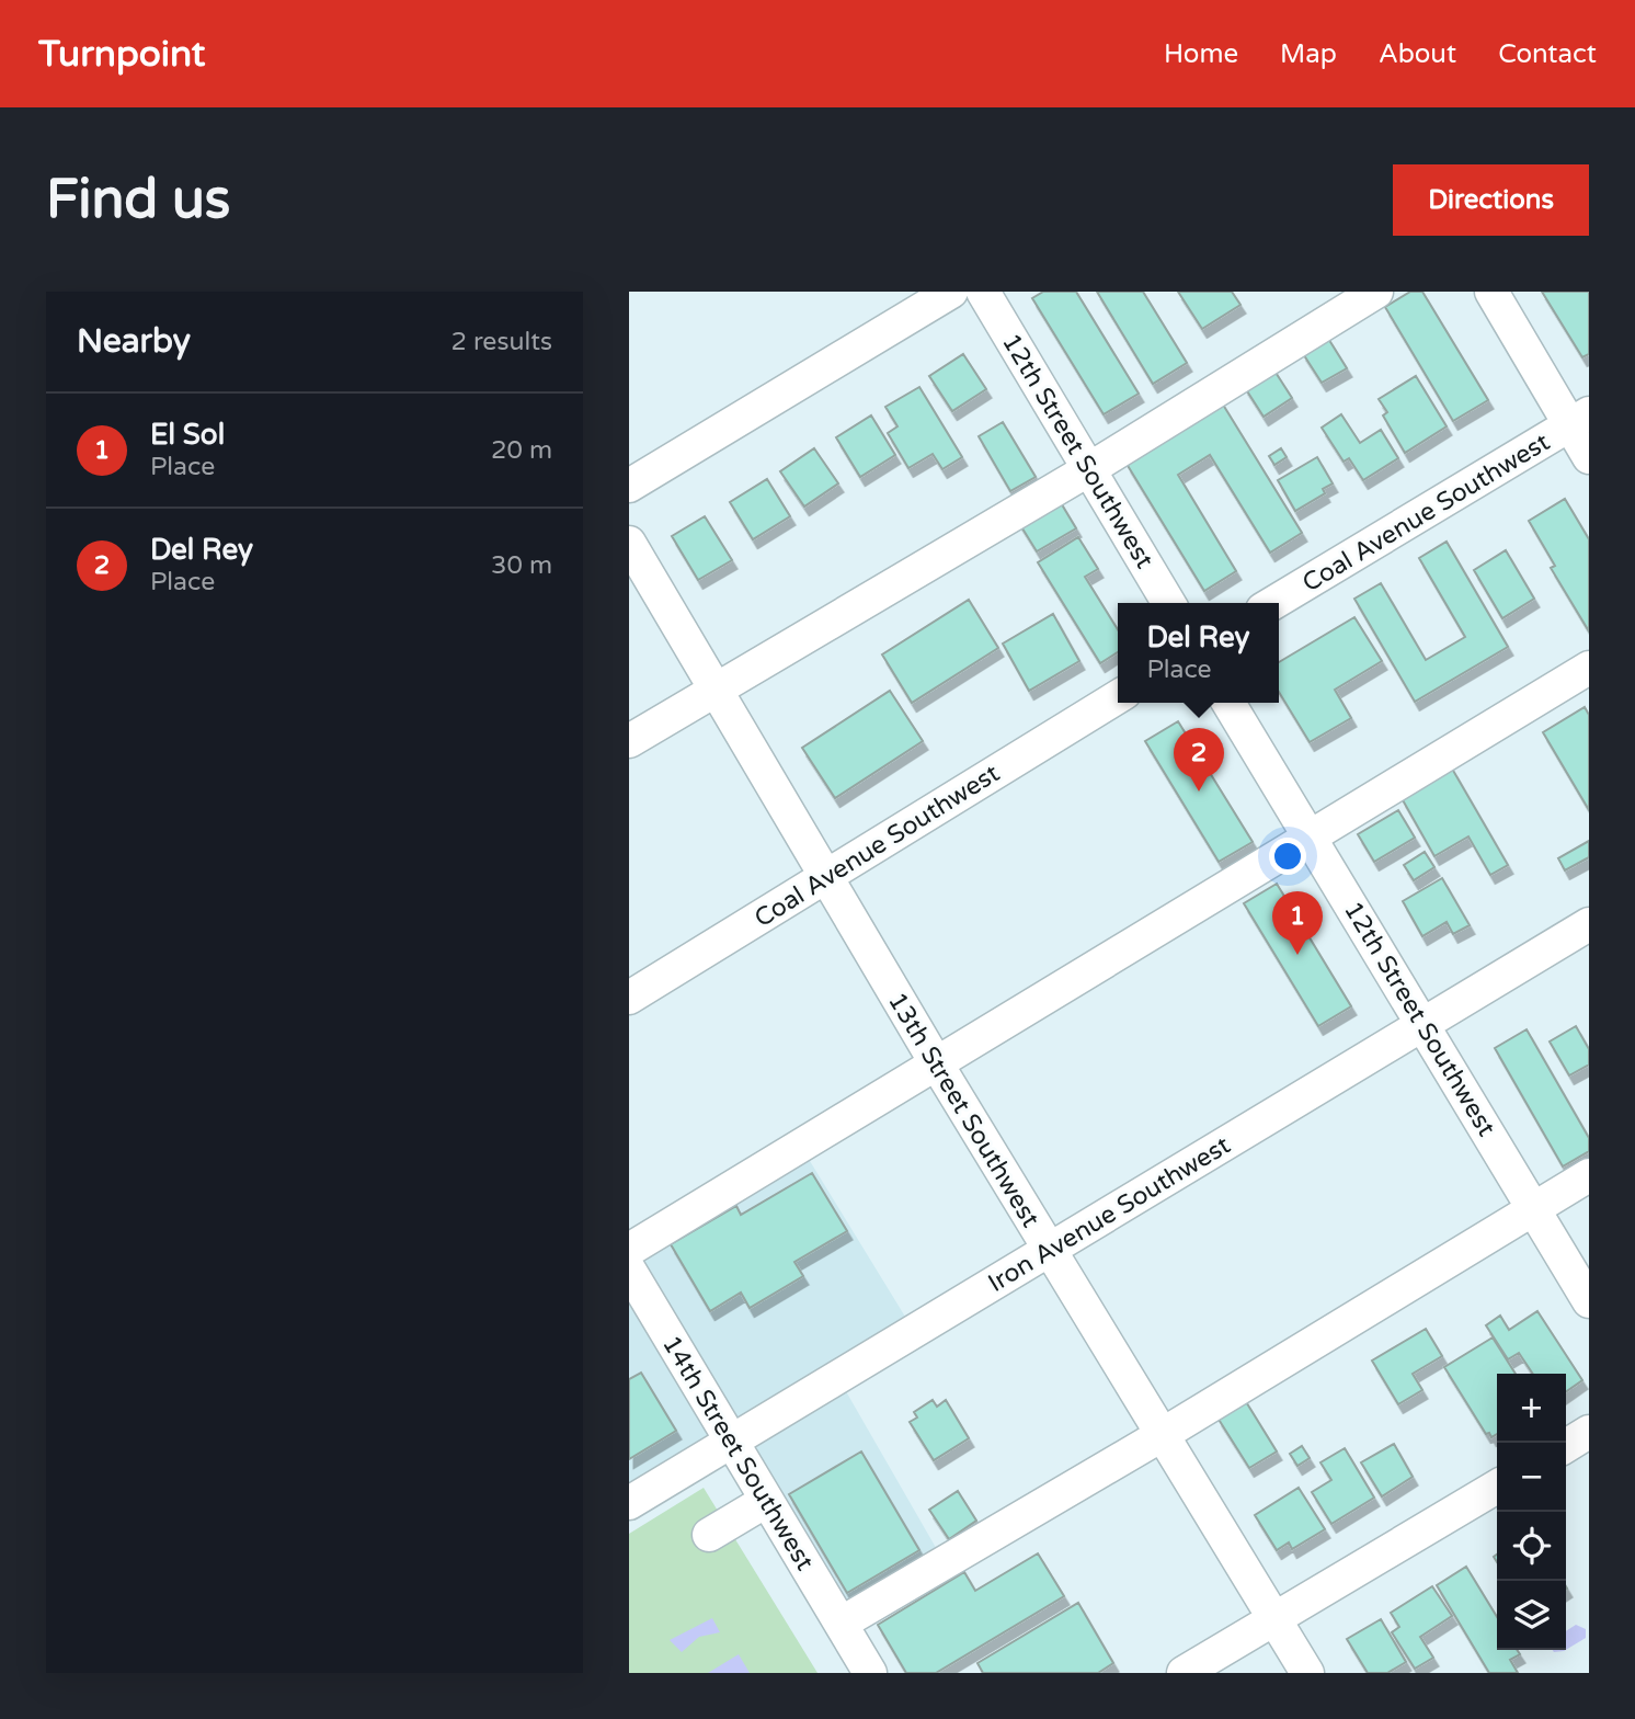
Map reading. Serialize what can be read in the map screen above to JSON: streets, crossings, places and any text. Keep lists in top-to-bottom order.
{
  "streets": {
    "street": [
      "12th Street Southwest",
      "Coal Avenue Southwest",
      "13th Street Southwest",
      "Iron Avenue Southwest",
      "14th Street Southwest"
    ]
  },
  "crossings": [
    ["12th Street Southwest", "Iron Avenue Southwest"],
    ["Coal Avenue Southwest", "13th Street Southwest"],
    ["13th Street Southwest", "Iron Avenue Southwest"],
    ["Iron Avenue Southwest", "14th Street Southwest"]
  ],
  "page": {
    "header": "Turnpoint",
    "nav": [
      "Home",
      "Map",
      "About",
      "Contact"
    ],
    "buttons": "Directions",
    "title": "Find us",
    "heading": ["Nearby", "2 results"],
    "list": [
      {
        "mark": "1",
        "name": "El Sol",
        "note": "Place",
        "value": "20 m"
      },
      {
        "mark": "2",
        "name": "Del Rey",
        "note": "Place",
        "value": "30 m"
      }
    ],
    "popup": ["Del Rey", "Place"],
    "pins": ["2", "1"],
    "map_buttons": ["+", "−"]
  }
}
